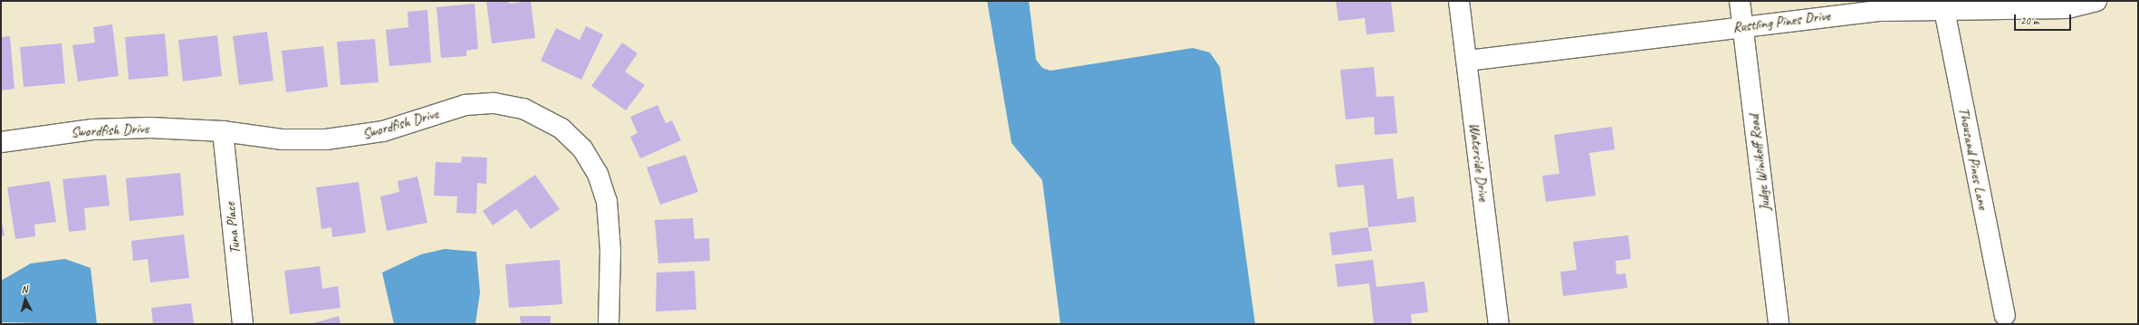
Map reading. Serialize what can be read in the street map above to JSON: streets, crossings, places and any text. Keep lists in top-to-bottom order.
{
  "streets": {
    "street": [
      "Rustling Pines Drive",
      "Swordfish Drive",
      "Thousand Pines Lane",
      "Waterside Drive",
      "Judge Winikoff Road",
      "Tuna Place"
    ]
  },
  "crossings": [
    ["Rustling Pines Drive", "Thousand Pines Lane"],
    ["Rustling Pines Drive", "Waterside Drive"],
    ["Rustling Pines Drive", "Judge Winikoff Road"],
    ["Swordfish Drive", "Tuna Place"]
  ],
  "scale_bar": "20 m",
  "north": "top"
}
